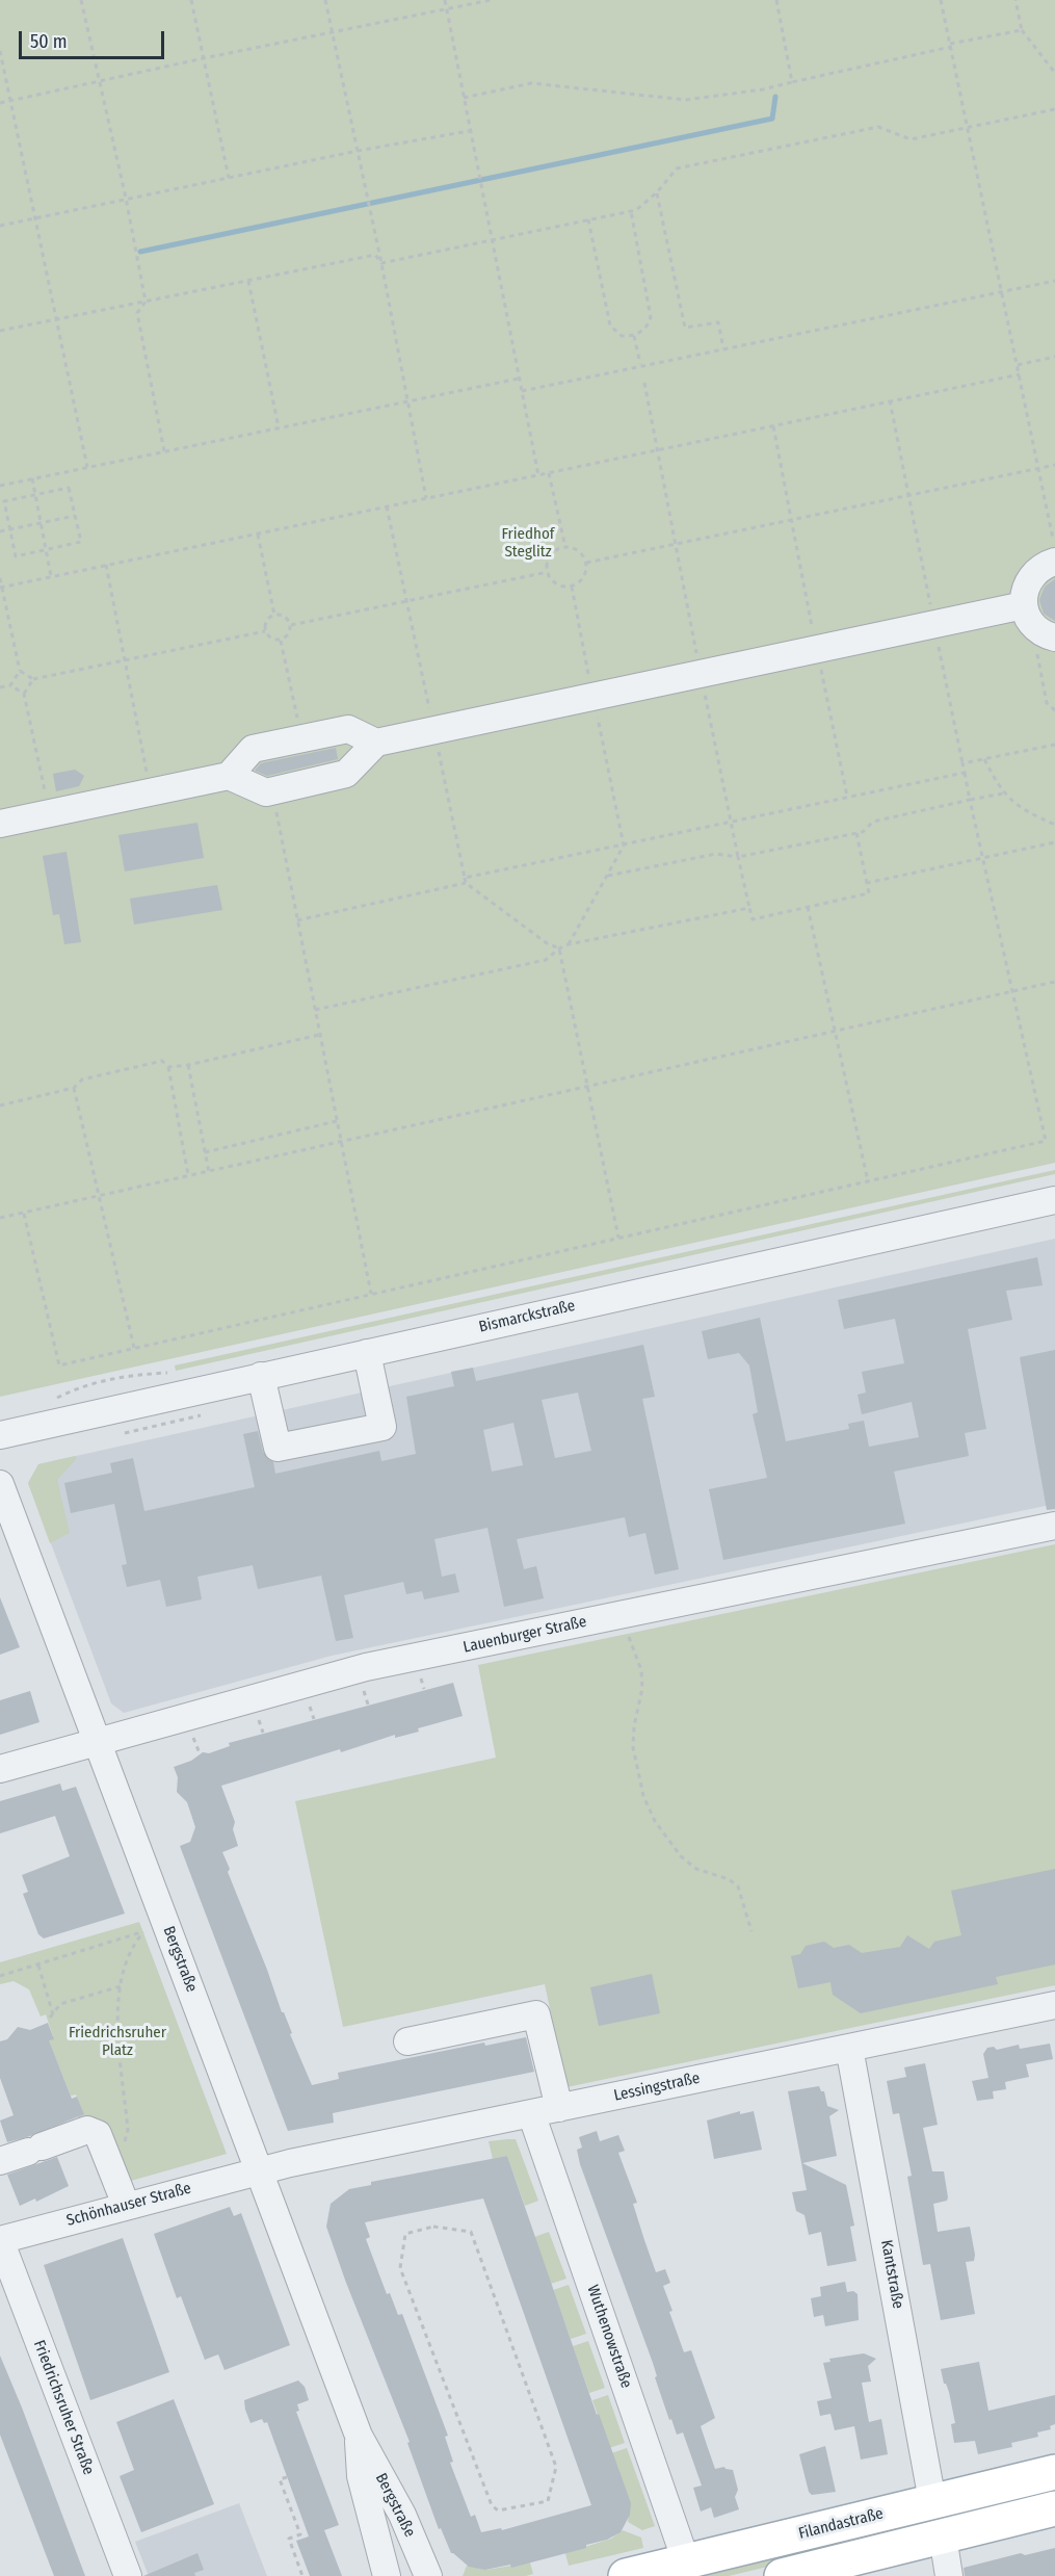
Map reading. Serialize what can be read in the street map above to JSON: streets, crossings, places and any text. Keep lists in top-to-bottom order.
{
  "streets": {
    "main road": ["Filandastraße"],
    "street": [
      "Bismarckstraße",
      "Lauenburger Straße",
      "Bergstraße",
      "Lessingstraße",
      "Schönhauser Straße",
      "Kantstraße",
      "Wuthenowstraße",
      "Friedrichsruher Straße"
    ]
  },
  "crossings": [
    ["Lauenburger Straße", "Bergstraße"],
    ["Bergstraße", "Lessingstraße"],
    ["Bergstraße", "Schönhauser Straße"],
    ["Lessingstraße", "Schönhauser Straße"],
    ["Lessingstraße", "Kantstraße"],
    ["Lessingstraße", "Wuthenowstraße"],
    ["Schönhauser Straße", "Friedrichsruher Straße"],
    ["Kantstraße", "Filandastraße"],
    ["Wuthenowstraße", "Filandastraße"]
  ],
  "parks": ["Friedhof Steglitz", "Friedrichsruher Platz"],
  "scale_bar": "50 m"
}
